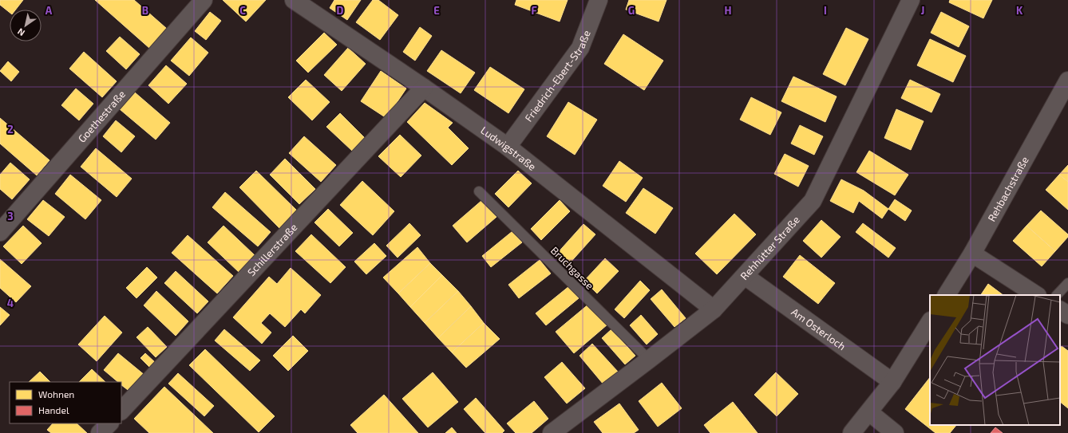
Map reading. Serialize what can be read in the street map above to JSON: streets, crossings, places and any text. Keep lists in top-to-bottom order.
{
  "streets": {
    "street": [
      "Friedrich-Ebert-Straße",
      "Goethestraße",
      "Ludwigstraße",
      "Rehbachstraße",
      "Rehhütter Straße",
      "Schillerstraße",
      "Am Osterloch"
    ],
    "lane": ["Bruchgasse"]
  },
  "crossings": [
    ["Friedrich-Ebert-Straße", "Ludwigstraße"],
    ["Ludwigstraße", "Rehhütter Straße"],
    ["Ludwigstraße", "Schillerstraße"],
    ["Rehhütter Straße", "Bruchgasse"],
    ["Rehhütter Straße", "Am Osterloch"]
  ],
  "legend": ["Wohnen", "Handel"],
  "north": "bottom left",
  "grid": {
    "columns": [
      "A",
      "B",
      "C",
      "D",
      "E",
      "F",
      "G",
      "H",
      "I",
      "J",
      "K"
    ],
    "rows": ["2", "3", "4"]
  }
}
